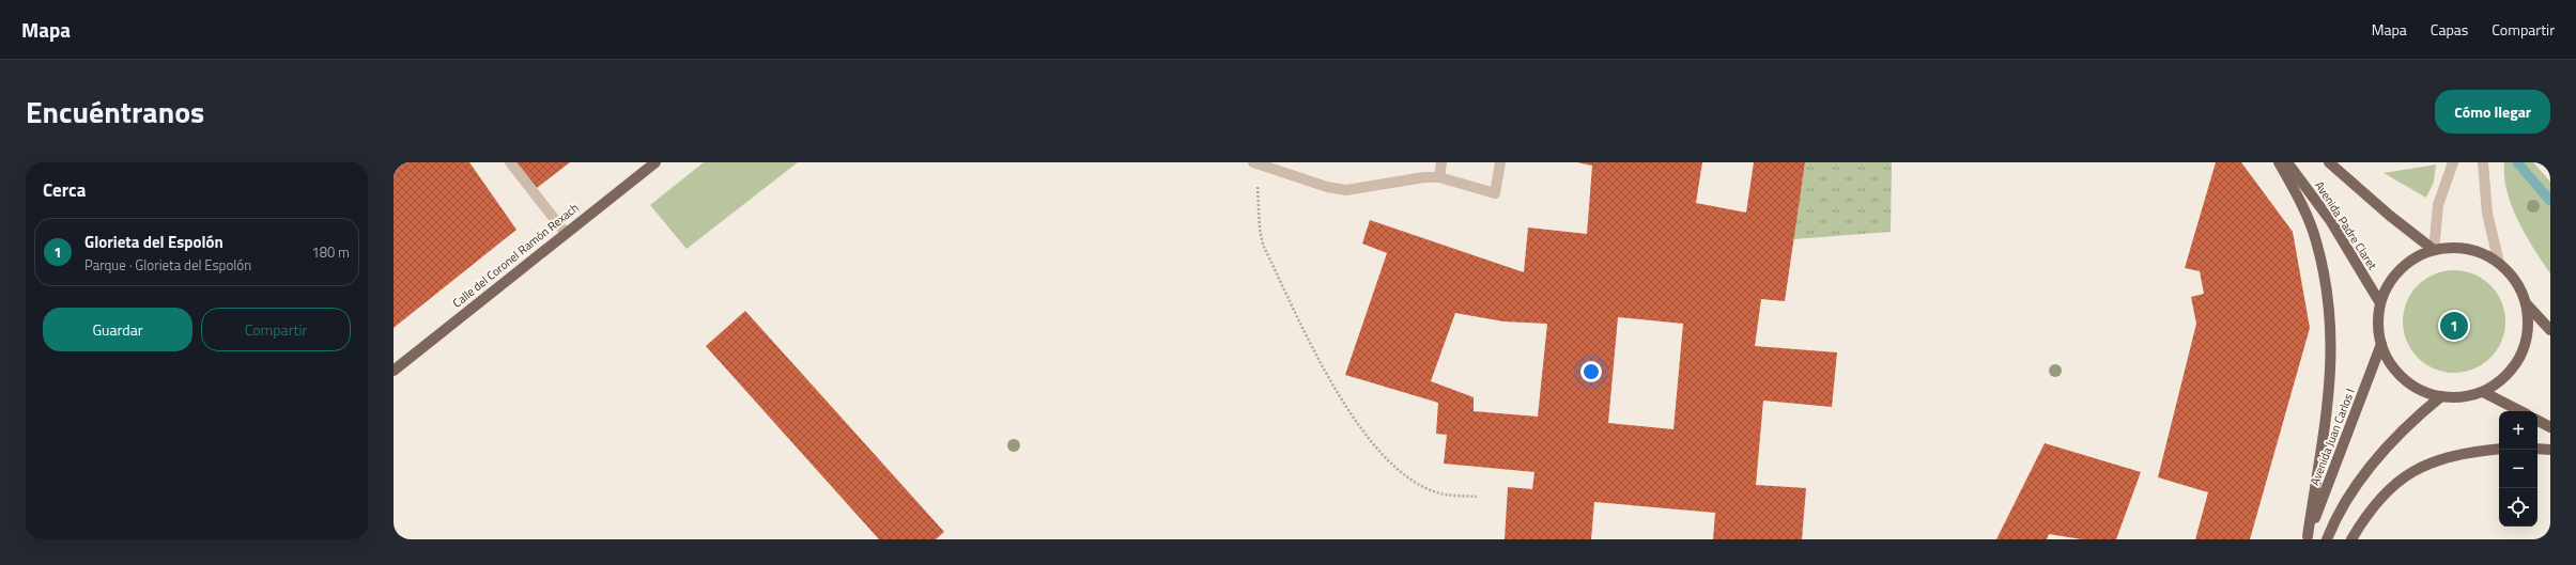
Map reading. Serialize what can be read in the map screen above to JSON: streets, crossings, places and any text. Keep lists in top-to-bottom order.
{
  "streets": {
    "main road": ["Avenida Padre Claret", "Calle del Coronel Ramón Rexach", "Avenida Juan Carlos I"]
  },
  "crossings": [
    ["Avenida Padre Claret", "Avenida Juan Carlos I"]
  ],
  "page": {
    "header": "Mapa",
    "nav": ["Mapa", "Capas", "Compartir"],
    "title": "Encuéntranos",
    "buttons": [
      "Cómo llegar",
      ["Guardar", "Compartir"]
    ],
    "heading": "Cerca",
    "list": [
      {
        "mark": "1",
        "name": "Glorieta del Espolón",
        "note": "Parque · Glorieta del Espolón",
        "value": "180 m"
      }
    ],
    "pins": "1",
    "map_buttons": ["+", "−"]
  }
}
